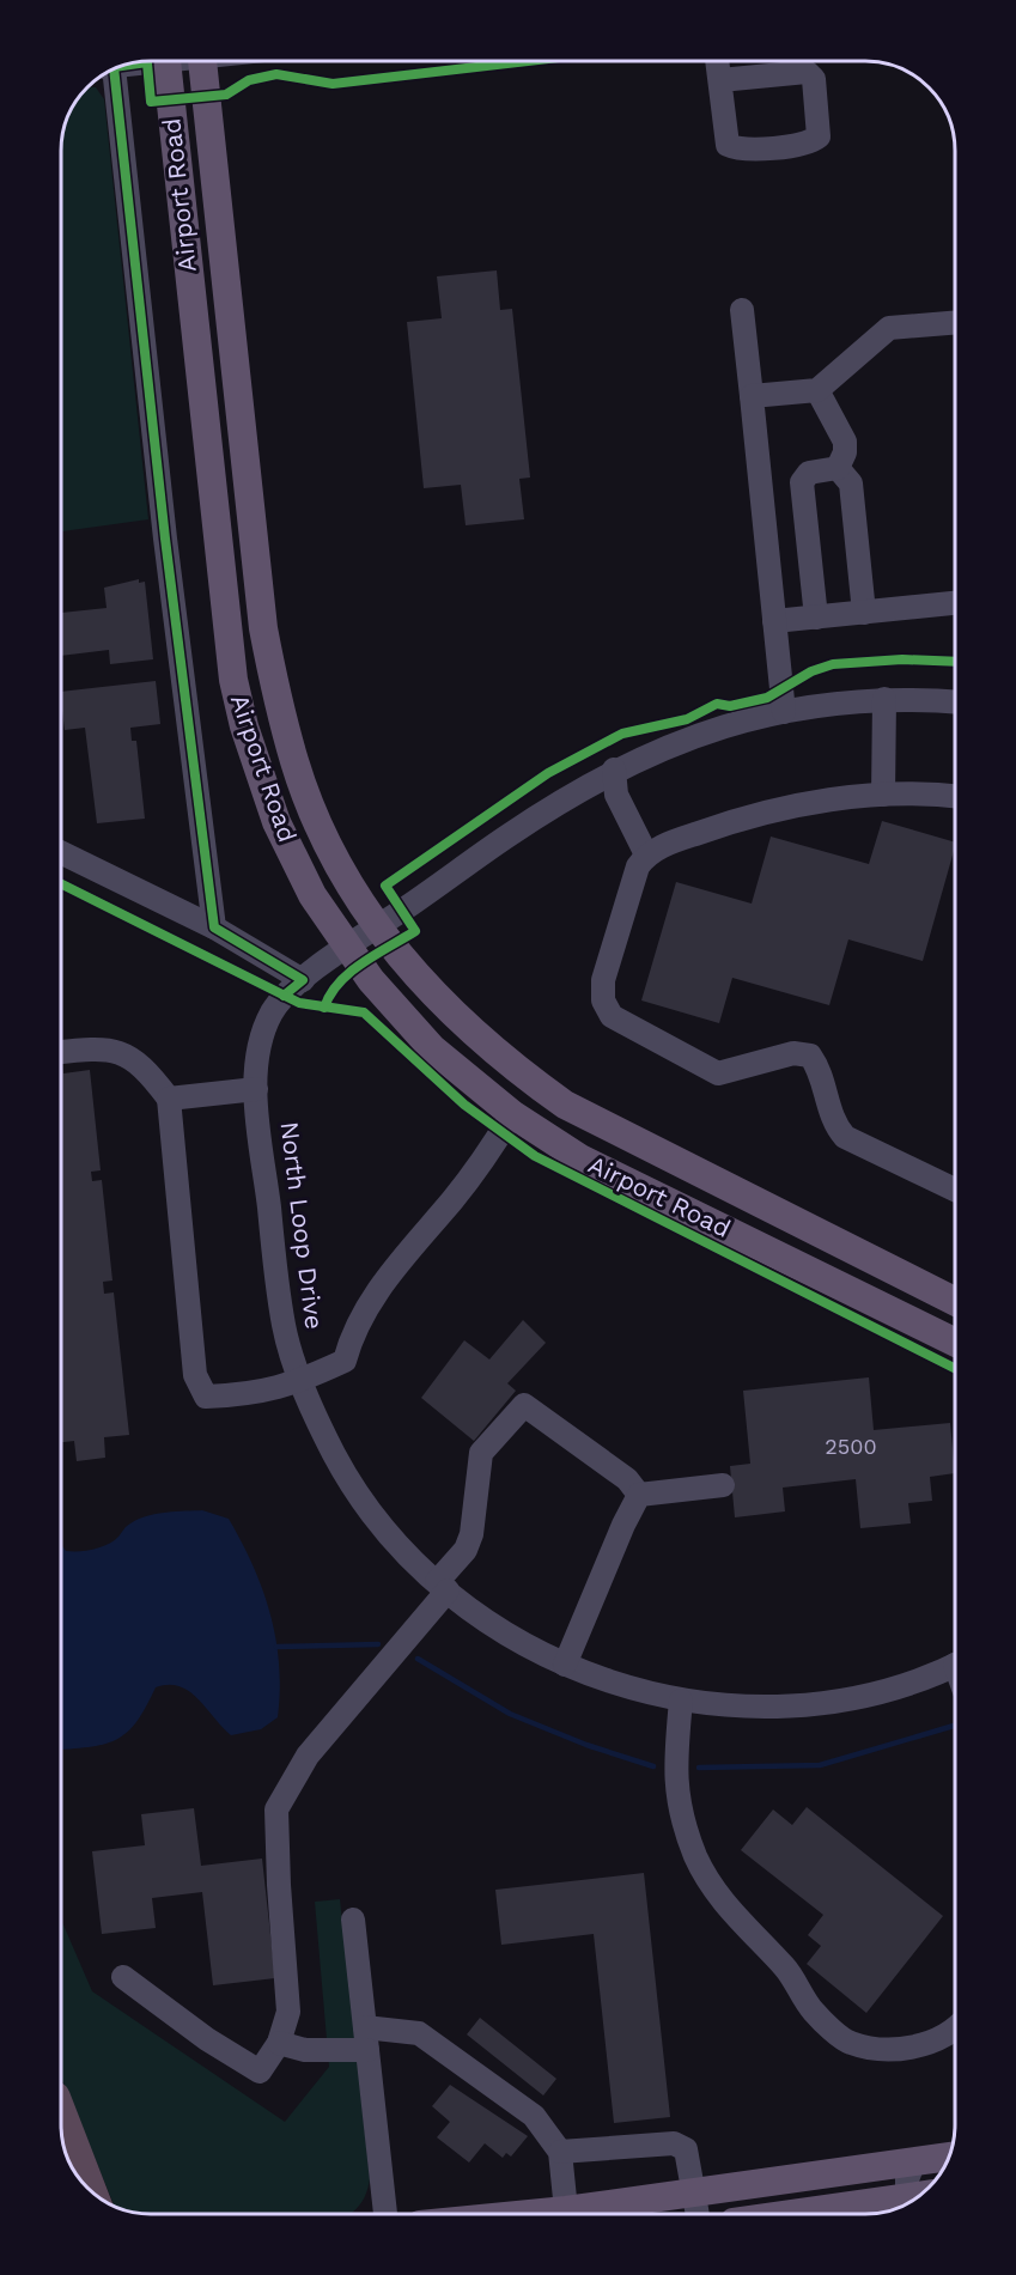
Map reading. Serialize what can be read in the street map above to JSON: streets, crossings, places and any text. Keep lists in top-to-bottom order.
{
  "streets": {
    "main road": ["Airport Road"],
    "street": ["North Loop Drive"]
  },
  "crossings": [
    ["Airport Road", "North Loop Drive"]
  ],
  "house_numbers": ["2500"]
}
